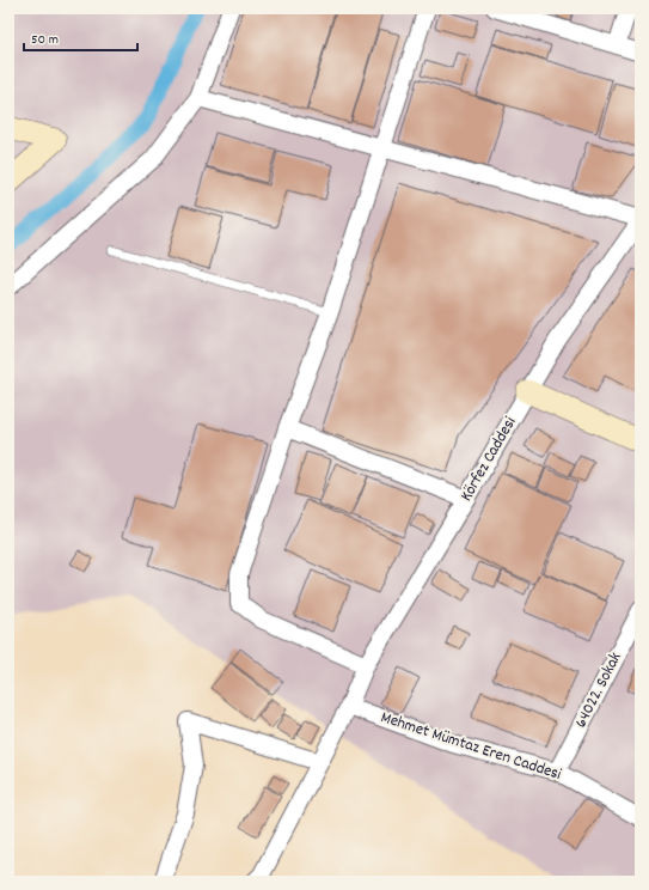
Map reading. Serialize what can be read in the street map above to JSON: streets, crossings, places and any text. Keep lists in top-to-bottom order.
{
  "streets": {
    "street": ["Körfez Caddesi", "64022. Sokak", "Mehmet Mümtaz Eren Caddesi"]
  },
  "crossings": [
    ["Körfez Caddesi", "Mehmet Mümtaz Eren Caddesi"],
    ["64022. Sokak", "Mehmet Mümtaz Eren Caddesi"]
  ],
  "scale_bar": "50 m"
}
